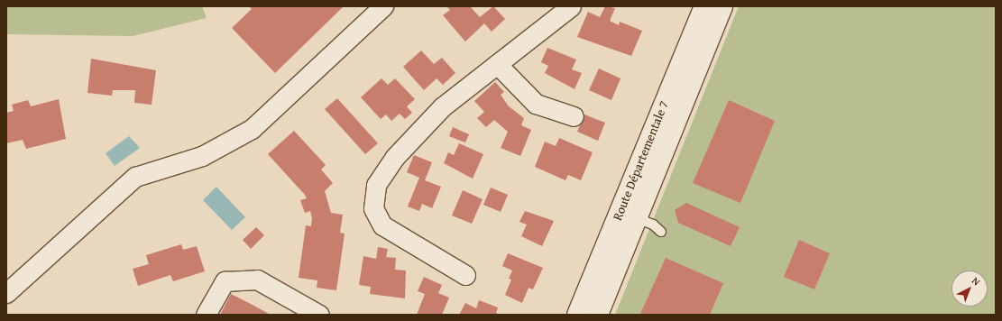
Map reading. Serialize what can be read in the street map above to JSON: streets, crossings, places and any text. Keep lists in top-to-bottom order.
{
  "streets": {
    "main road": ["Route Départementale 7"]
  },
  "north": "top right"
}
